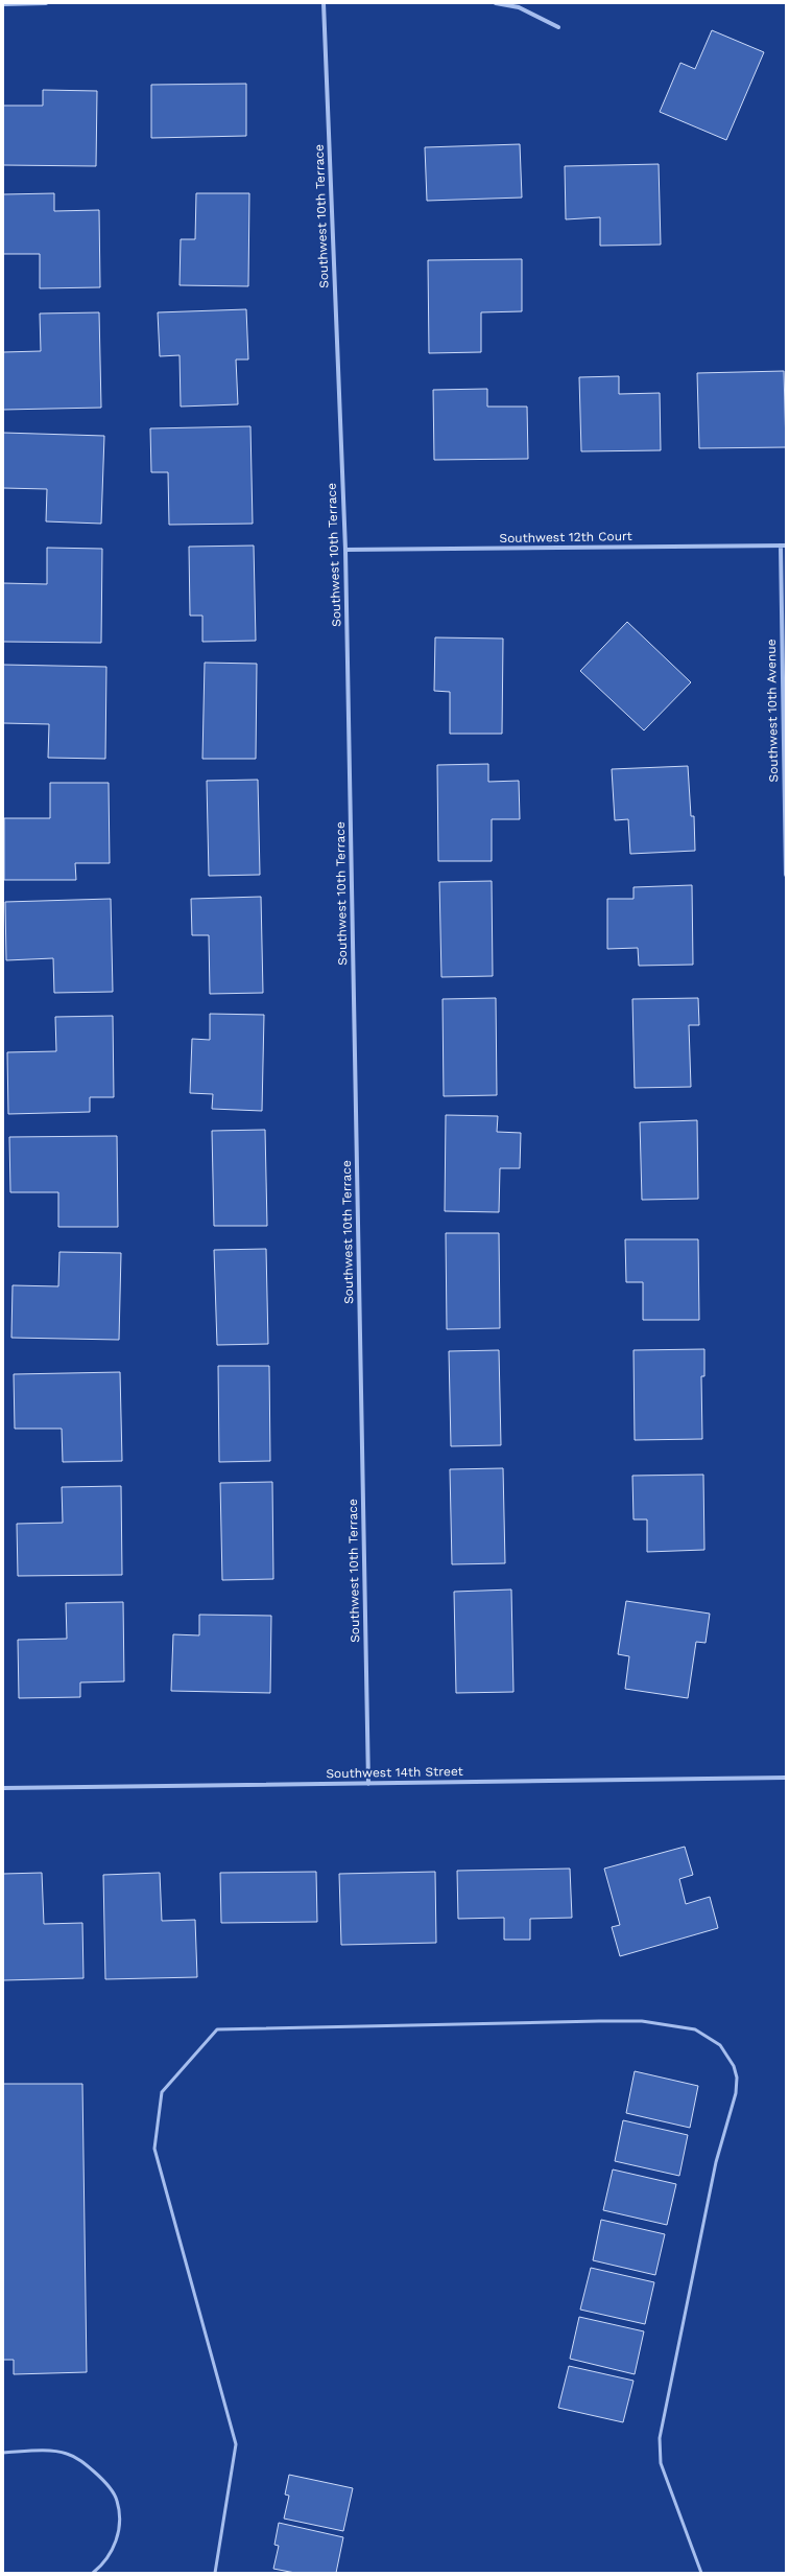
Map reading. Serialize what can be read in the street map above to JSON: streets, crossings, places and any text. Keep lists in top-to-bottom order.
{
  "streets": {
    "street": [
      "Southwest 10th Terrace",
      "Southwest 12th Court",
      "Southwest 10th Avenue",
      "Southwest 14th Street"
    ]
  },
  "crossings": [
    ["Southwest 10th Terrace", "Southwest 12th Court"],
    ["Southwest 10th Terrace", "Southwest 14th Street"],
    ["Southwest 12th Court", "Southwest 10th Avenue"]
  ]
}
